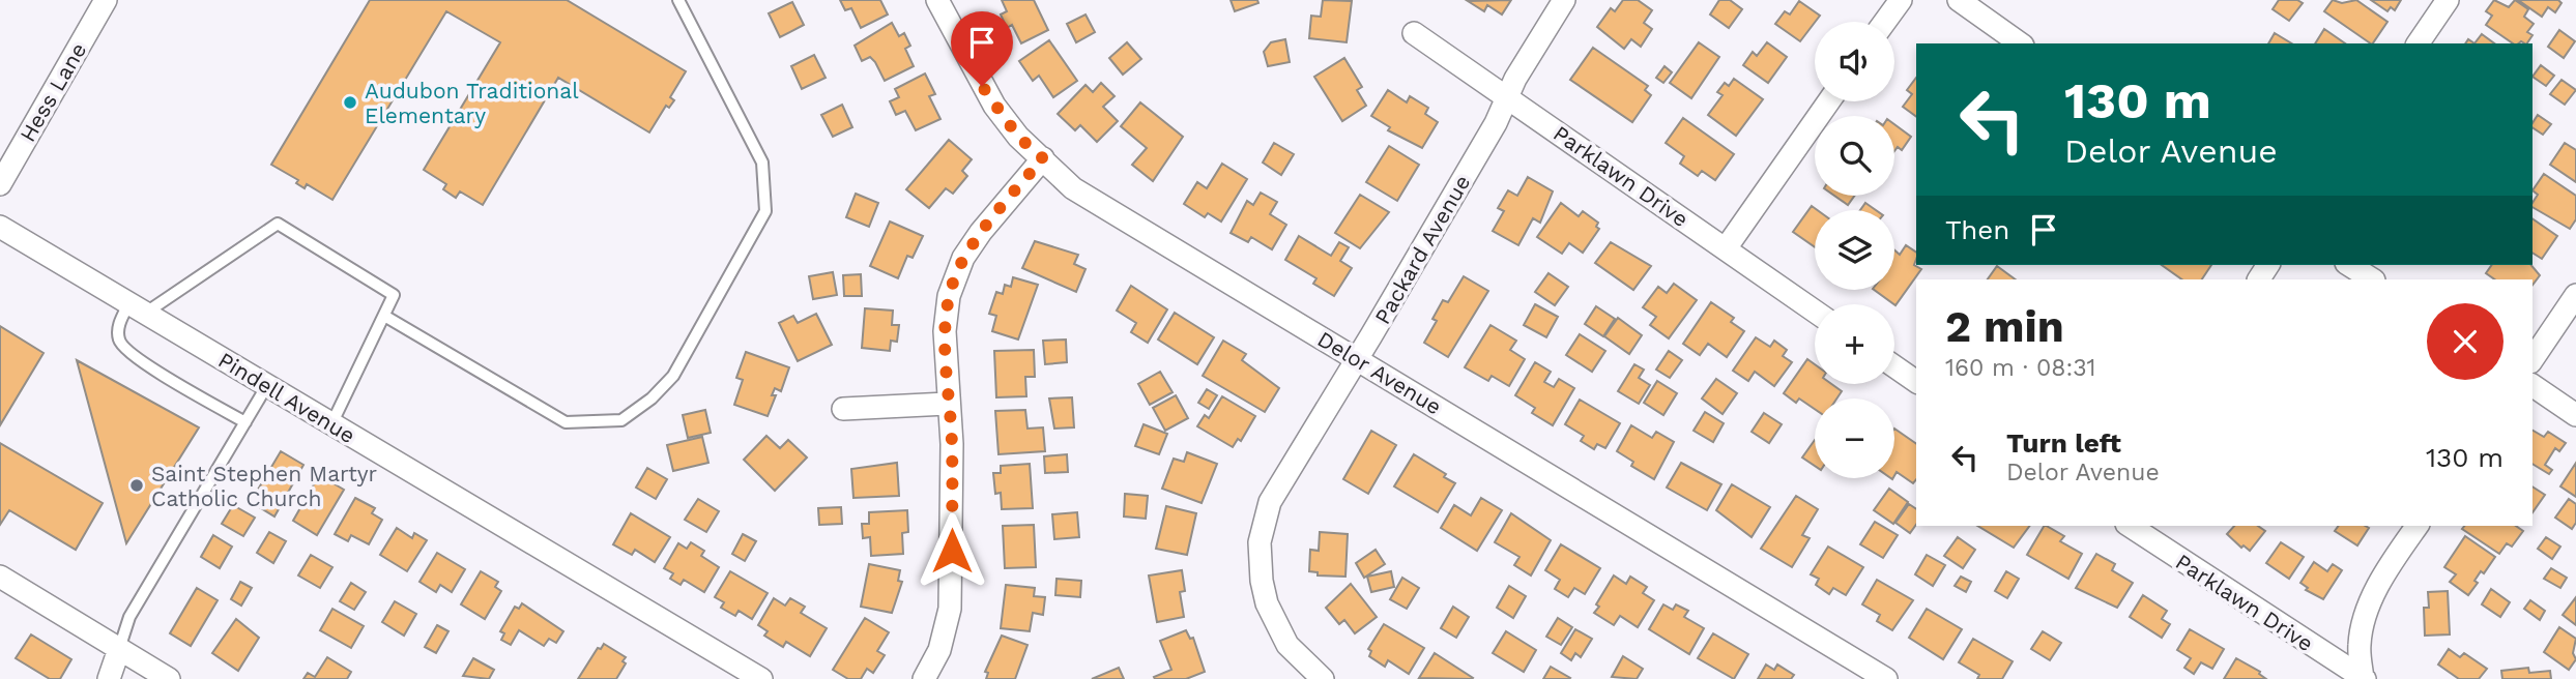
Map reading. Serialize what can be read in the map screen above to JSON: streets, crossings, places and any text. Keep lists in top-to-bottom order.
{
  "streets": {
    "street": [
      "Hess Lane",
      "Parklawn Drive",
      "Packard Avenue",
      "Delor Avenue",
      "Pindell Avenue"
    ]
  },
  "crossings": [
    ["Parklawn Drive", "Packard Avenue"],
    ["Packard Avenue", "Delor Avenue"]
  ],
  "places": ["Audubon Traditional Elementary", "Saint Stephen Martyr Catholic Church"],
  "page": {
    "map_buttons": ["+", "−"],
    "turn": ["130 m", "Delor Avenue"],
    "then": "Then",
    "heading": ["2 min", "160 m · 08:31"],
    "list": [
      {
        "name": "Turn left",
        "note": "Delor Avenue",
        "value": "130 m"
      }
    ]
  }
}
